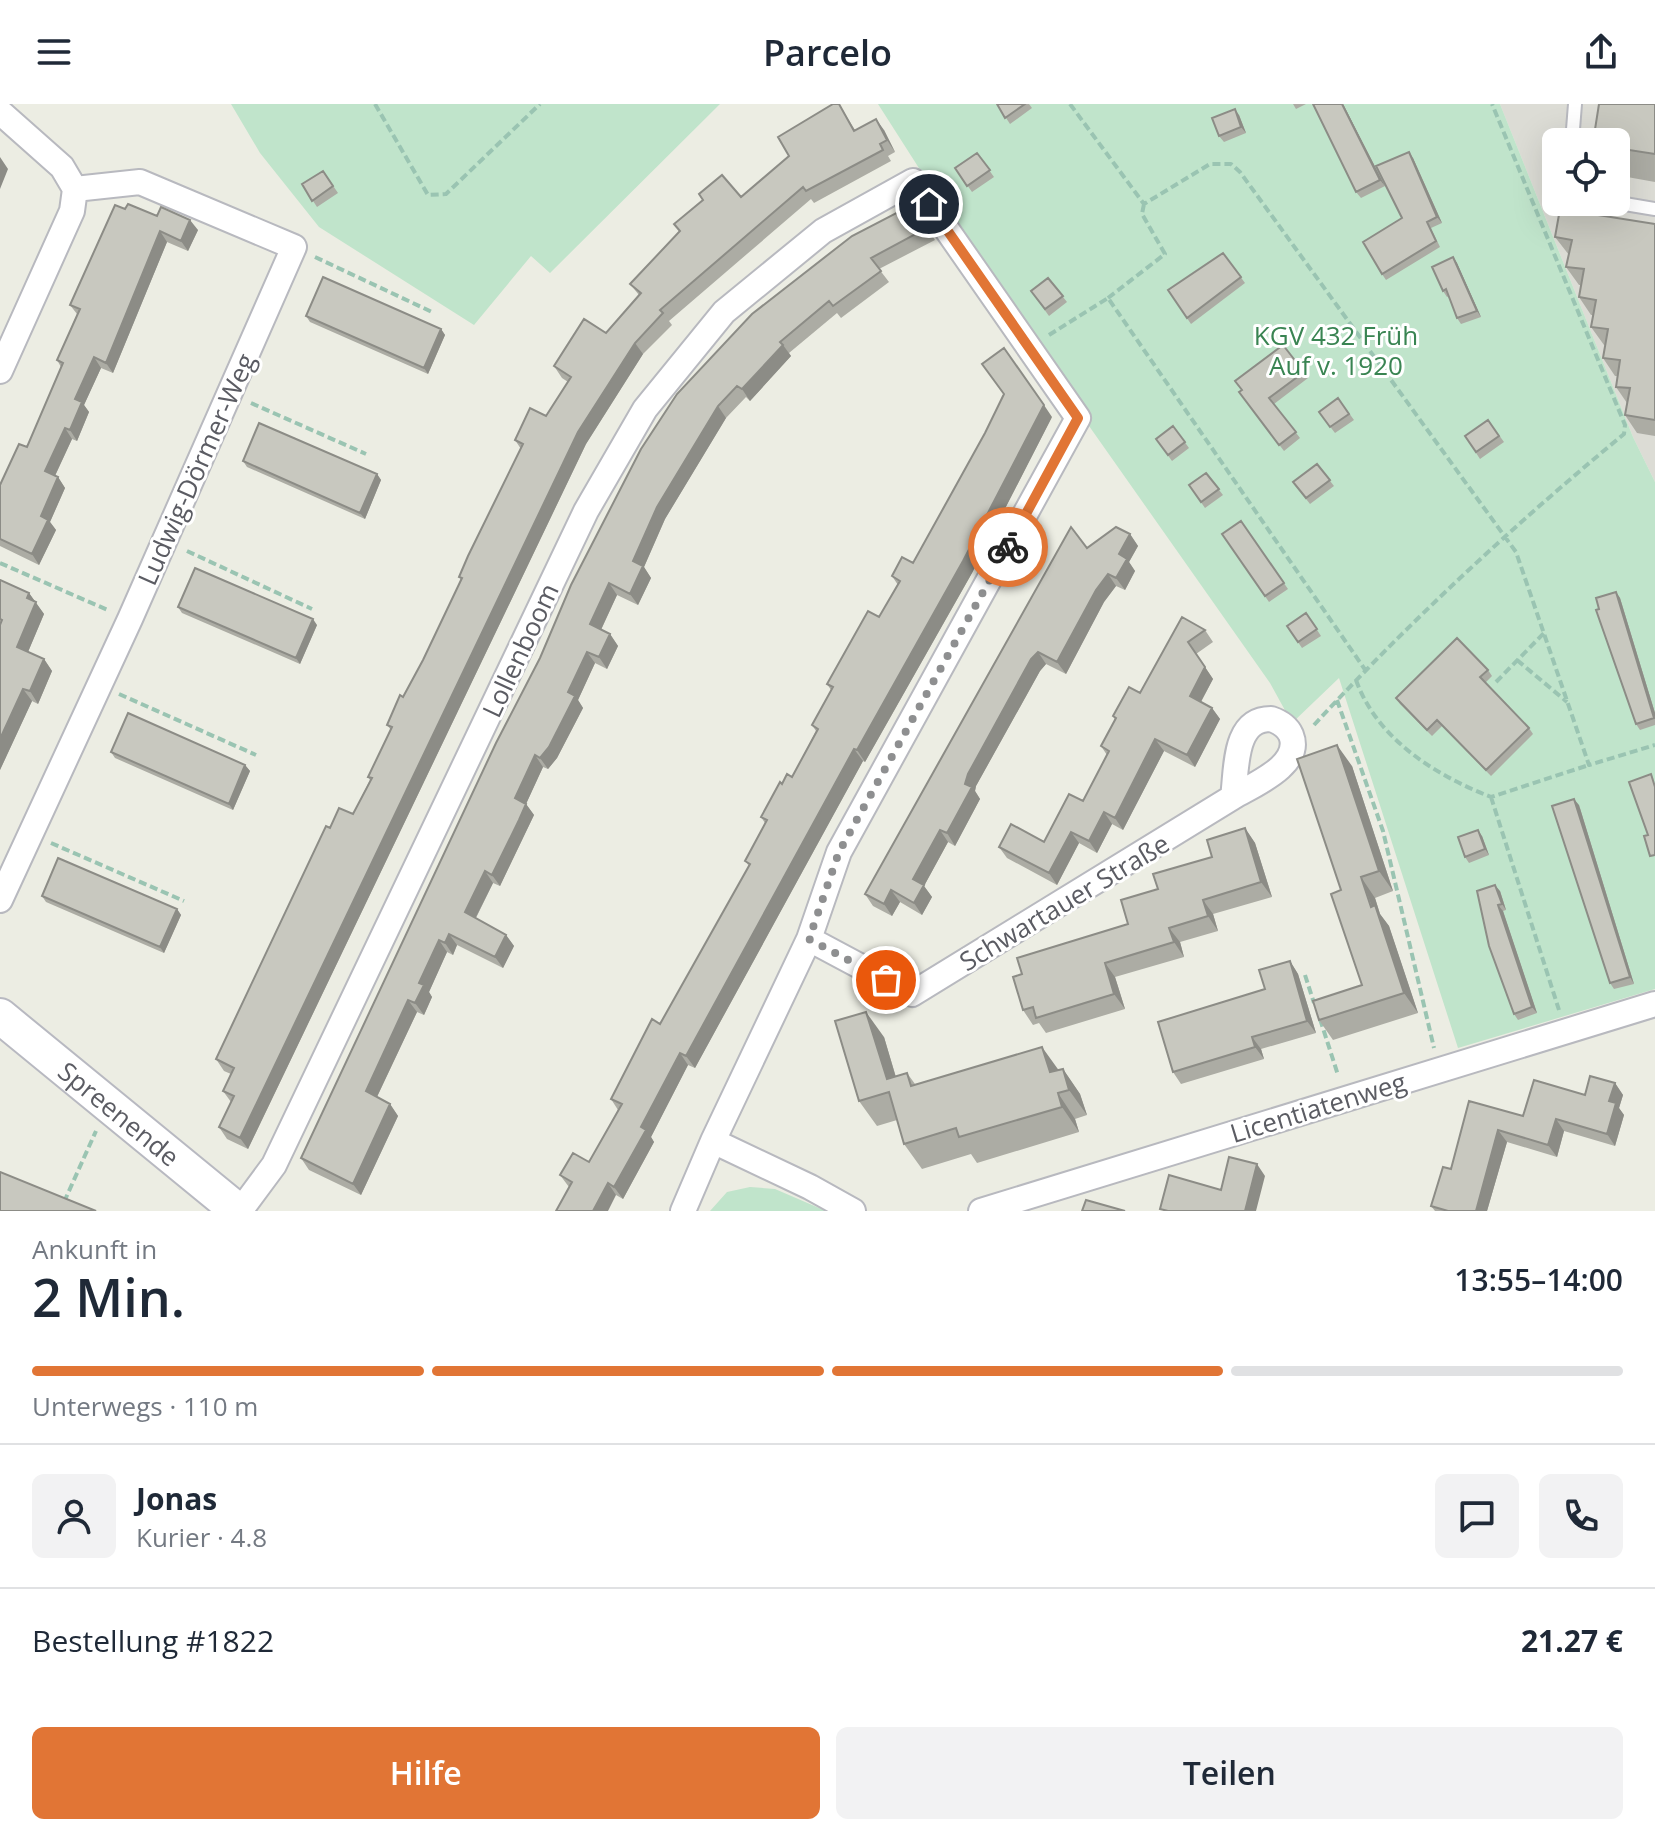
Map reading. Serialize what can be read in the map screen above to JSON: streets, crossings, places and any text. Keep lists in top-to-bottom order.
{
  "streets": {
    "street": [
      "Ludwig-Dörmer-Weg",
      "Lollenboom",
      "Schwartauer Straße",
      "Licentiatenweg",
      "Spreenende"
    ]
  },
  "crossings": [
    ["Lollenboom", "Spreenende"]
  ],
  "parks": ["KGV 432 Früh Auf v. 1920"],
  "page": {
    "header": "Parcelo",
    "heading": ["2 Min.", "Ankunft in", "13:55–14:00"],
    "panel": [
      "Jonas",
      "Kurier · 4.8",
      "Bestellung #1822",
      "21.27 €"
    ],
    "bar": "Unterwegs · 110 m",
    "buttons": ["Hilfe", "Teilen"]
  }
}
